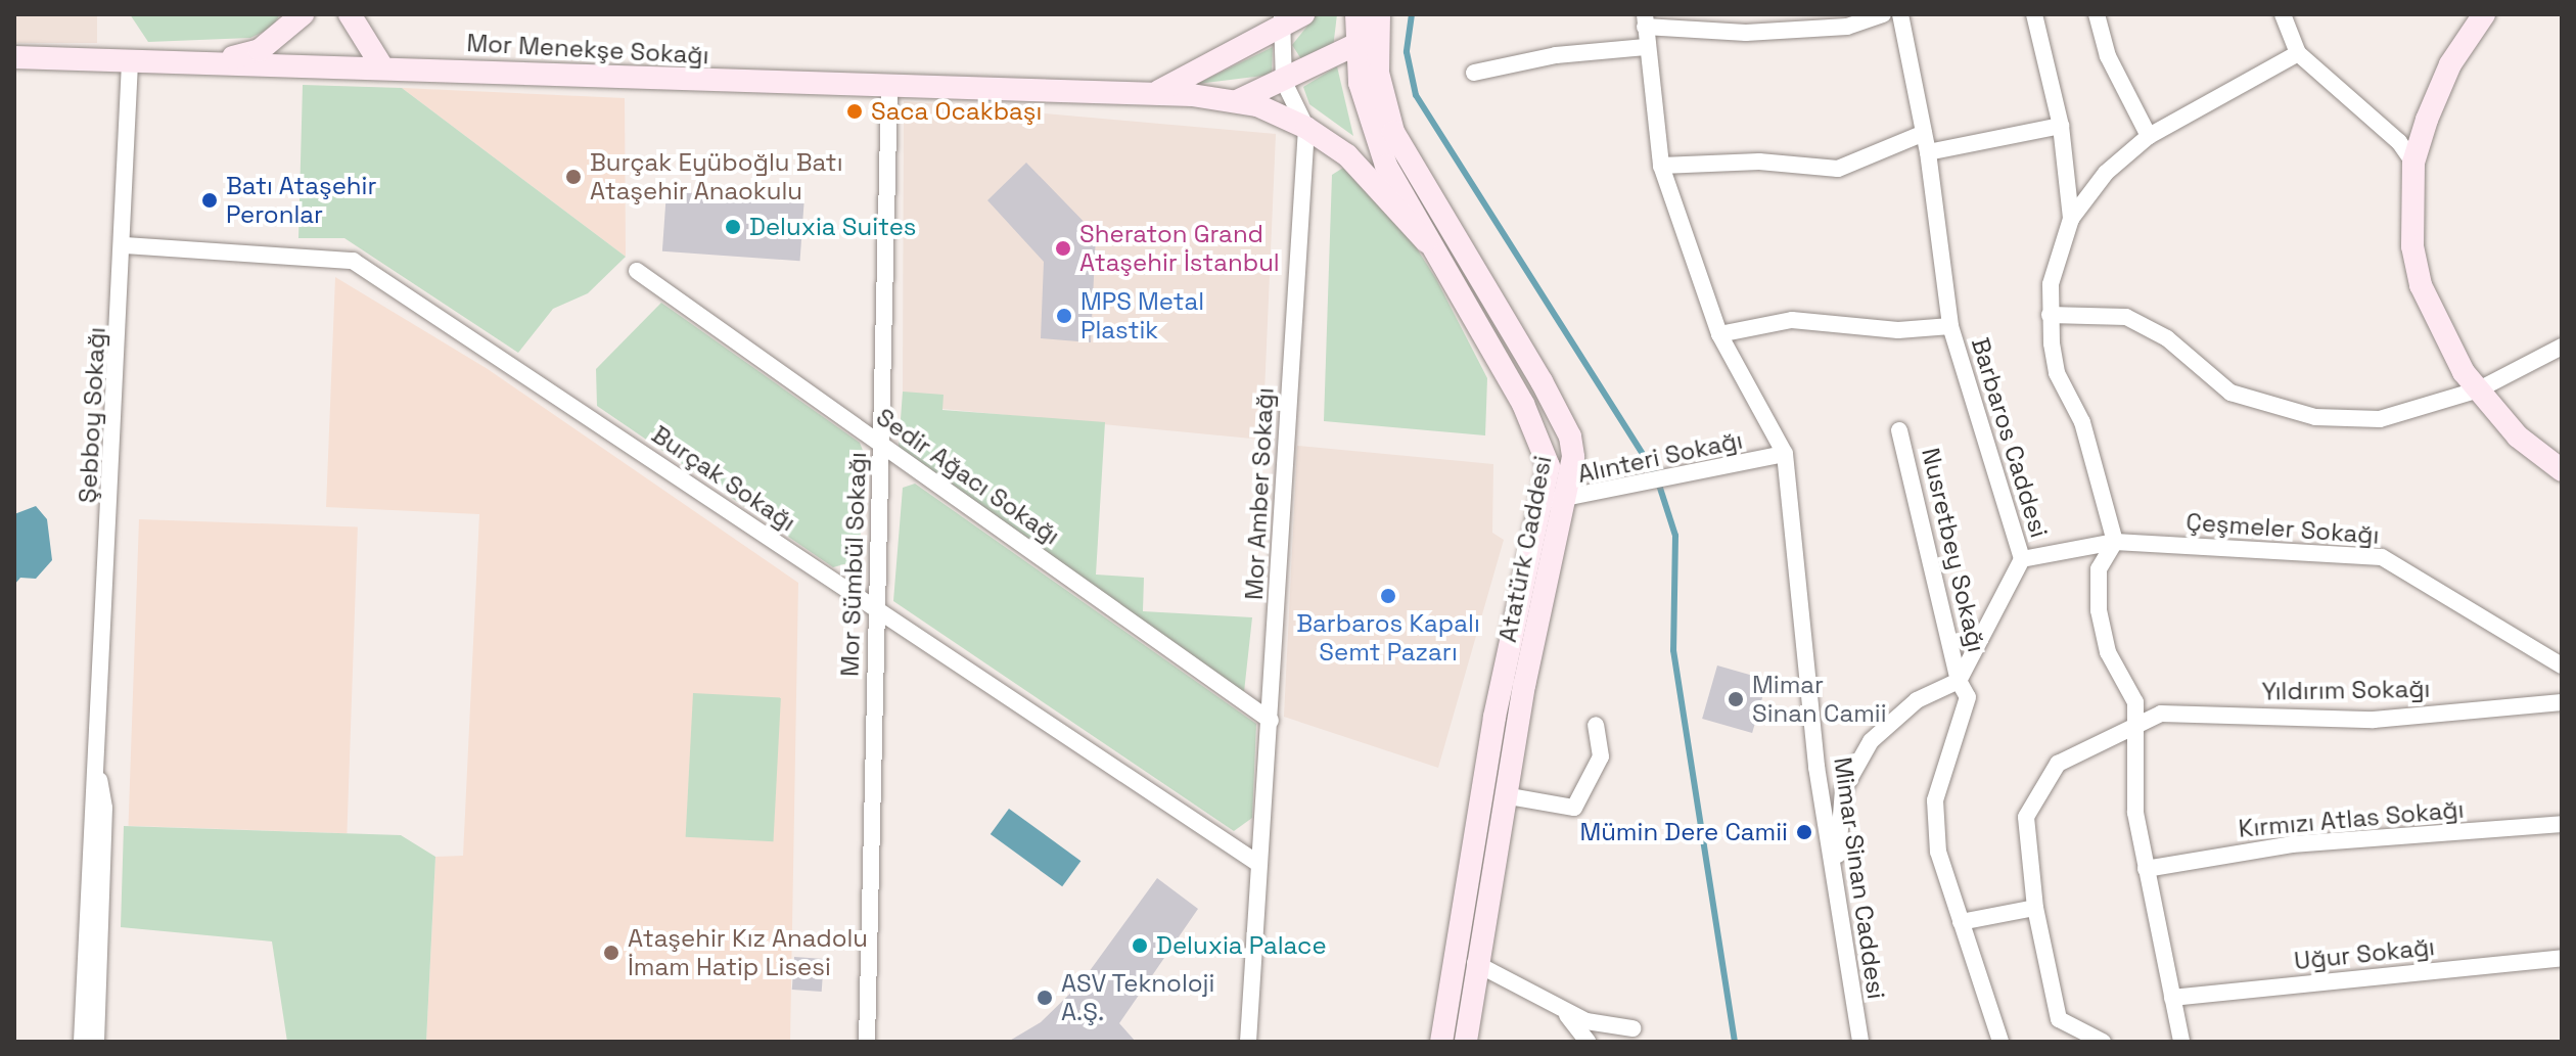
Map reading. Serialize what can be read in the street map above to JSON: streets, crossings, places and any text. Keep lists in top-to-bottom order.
{
  "streets": {
    "street": [
      "Mor Menekşe Sokağı",
      "Şebboy Sokağı",
      "Barbaros Caddesi",
      "Alınteri Sokağı",
      "Sedir Ağacı Sokağı",
      "Burçak Sokağı",
      "Mor Amber Sokağı",
      "Çeşmeler Sokağı",
      "Atatürk Caddesi",
      "Nusretbey Sokağı",
      "Mor Sümbül Sokağı",
      "Yıldırım Sokağı",
      "Kırmızı Atlas Sokağı",
      "Mimar Sinan Caddesi",
      "Uğur Sokağı"
    ]
  },
  "crossings": [
    ["Mor Menekşe Sokağı", "Şebboy Sokağı"],
    ["Mor Menekşe Sokağı", "Mor Amber Sokağı"],
    ["Mor Menekşe Sokağı", "Atatürk Caddesi"],
    ["Mor Menekşe Sokağı", "Mor Sümbül Sokağı"],
    ["Şebboy Sokağı", "Burçak Sokağı"],
    ["Barbaros Caddesi", "Çeşmeler Sokağı"],
    ["Barbaros Caddesi", "Nusretbey Sokağı"],
    ["Alınteri Sokağı", "Atatürk Caddesi"],
    ["Alınteri Sokağı", "Mimar Sinan Caddesi"],
    ["Sedir Ağacı Sokağı", "Mor Amber Sokağı"],
    ["Sedir Ağacı Sokağı", "Mor Sümbül Sokağı"],
    ["Burçak Sokağı", "Mor Amber Sokağı"],
    ["Burçak Sokağı", "Mor Sümbül Sokağı"]
  ],
  "places": [
    "Saca Ocakbaşı",
    "Burçak Eyüboğlu Batı Ataşehir Anaokulu",
    "Batı Ataşehir Peronlar",
    "Deluxia Suites",
    "Sheraton Grand Ataşehir İstanbul",
    "MPS Metal Plastik",
    "Barbaros Kapalı Semt Pazarı",
    "Mimar Sinan Camii",
    "Mümin Dere Camii",
    "Deluxia Palace",
    "Ataşehir Kız Anadolu İmam Hatip Lisesi",
    "ASV Teknoloji A.Ş."
  ]
}
